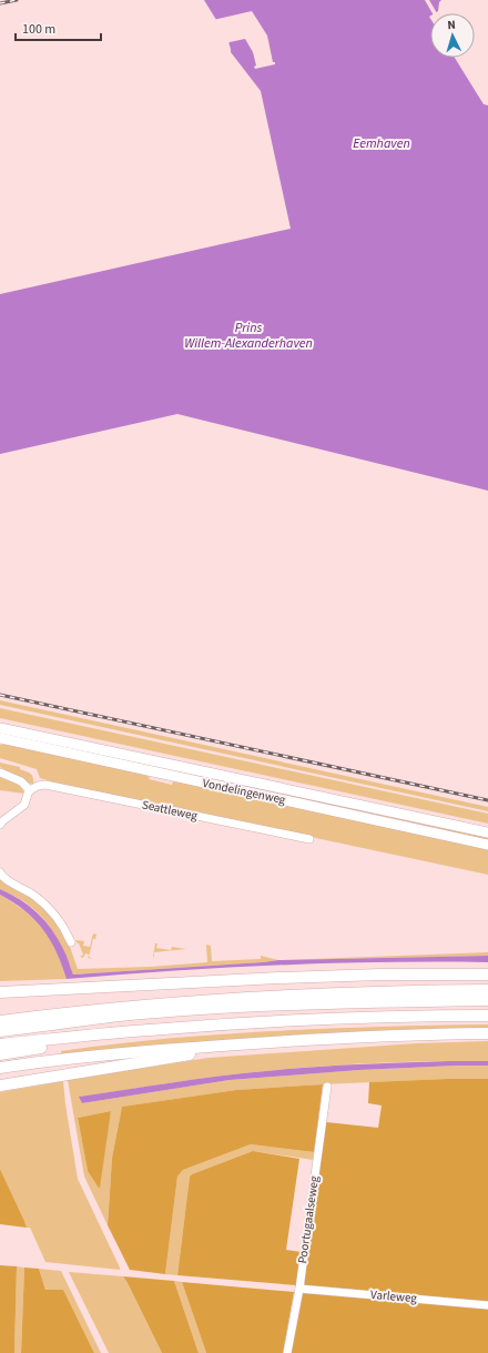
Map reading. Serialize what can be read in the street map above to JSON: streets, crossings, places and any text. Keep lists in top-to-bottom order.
{
  "streets": {
    "main road": ["Vondelingenweg"],
    "street": ["Seattleweg", "Poortugaalseweg", "Varleweg"]
  },
  "crossings": [
    ["Poortugaalseweg", "Varleweg"]
  ],
  "water": ["Eemhaven", "Prins Willem-Alexanderhaven"],
  "scale_bar": "100 m",
  "north": "top"
}
